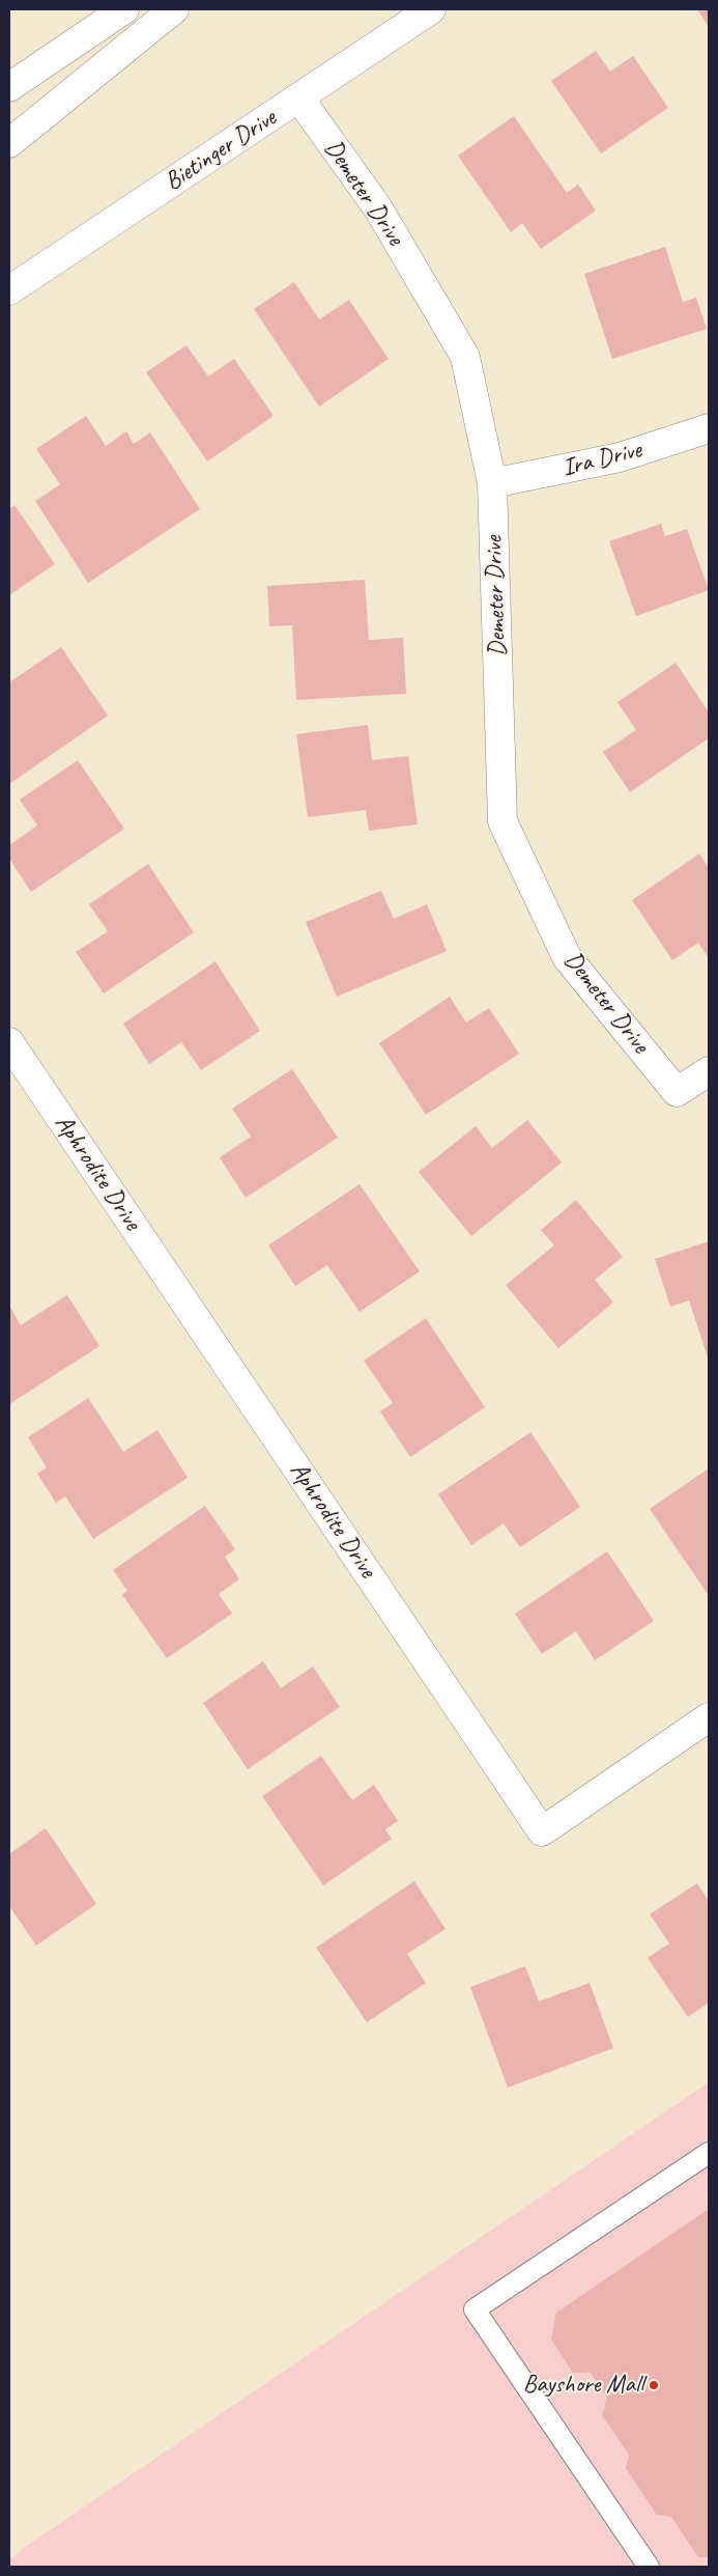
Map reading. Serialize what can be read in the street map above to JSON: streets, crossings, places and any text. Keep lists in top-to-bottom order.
{
  "streets": {
    "main road": [
      "Bietinger Drive",
      "Demeter Drive",
      "Ira Drive",
      "Aphrodite Drive"
    ]
  },
  "crossings": [
    ["Bietinger Drive", "Demeter Drive"],
    ["Demeter Drive", "Ira Drive"]
  ],
  "places": ["Bayshore Mall"]
}
